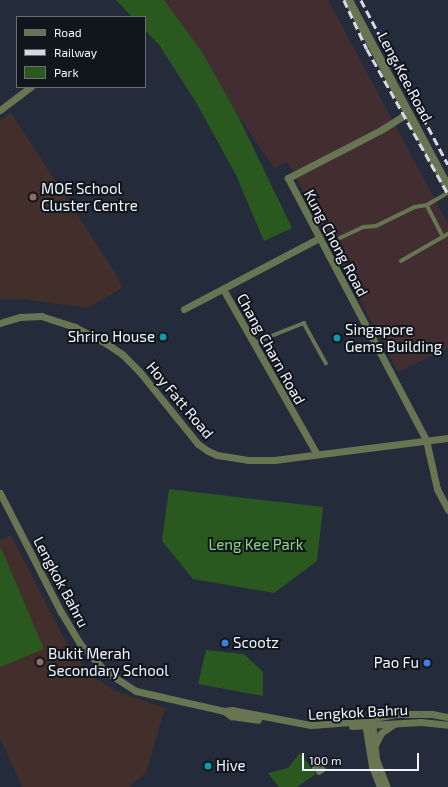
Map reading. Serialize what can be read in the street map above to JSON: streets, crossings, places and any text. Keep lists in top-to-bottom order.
{
  "streets": {
    "street": [
      "Leng Kee Road",
      "Kung Chong Road",
      "Chang Charn Road",
      "Hoy Fatt Road",
      "Lengkok Bahru"
    ]
  },
  "crossings": [
    ["Leng Kee Road", "Kung Chong Road"],
    ["Kung Chong Road", "Chang Charn Road"],
    ["Kung Chong Road", "Hoy Fatt Road"],
    ["Chang Charn Road", "Hoy Fatt Road"]
  ],
  "parks": ["Leng Kee Park"],
  "places": [
    "MOE School Cluster Centre",
    "Shriro House",
    "Singapore Gems Building",
    "Scootz",
    "Bukit Merah Secondary School",
    "Pao Fu",
    "Hive"
  ],
  "legend": ["Road", "Railway", "Park"],
  "scale_bar": "100 m"
}
